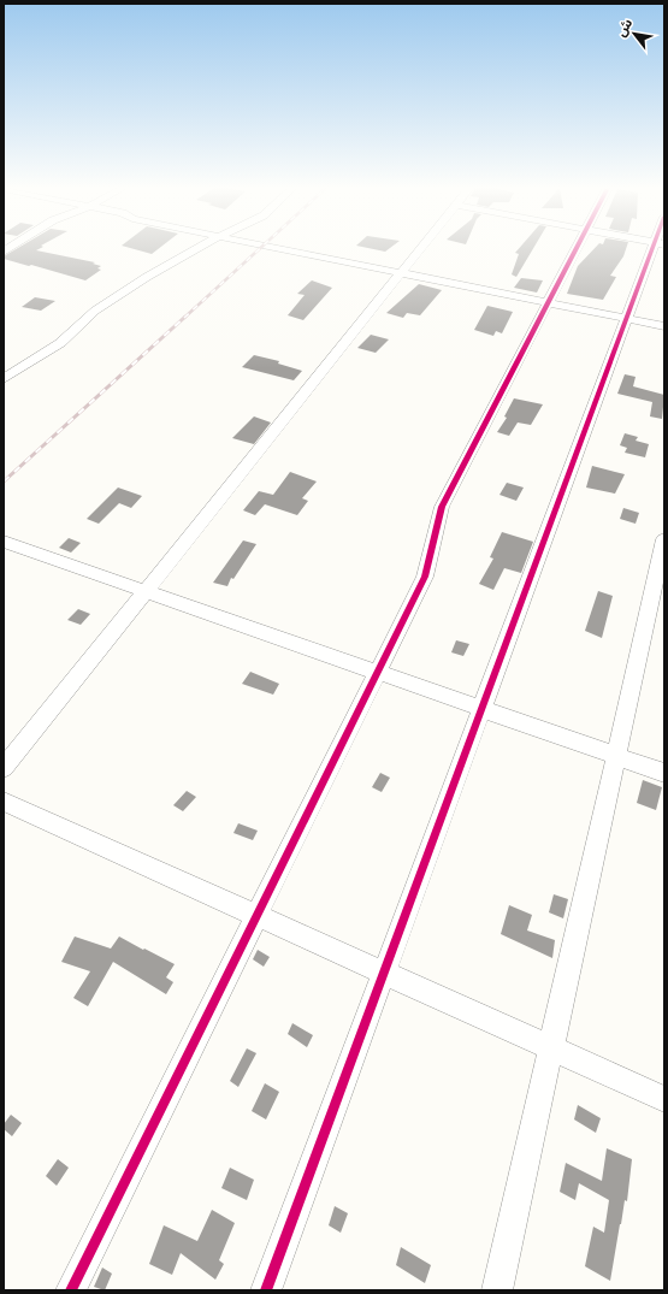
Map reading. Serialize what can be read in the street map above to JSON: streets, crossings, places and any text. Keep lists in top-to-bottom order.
{
  "north": "top left"
}
